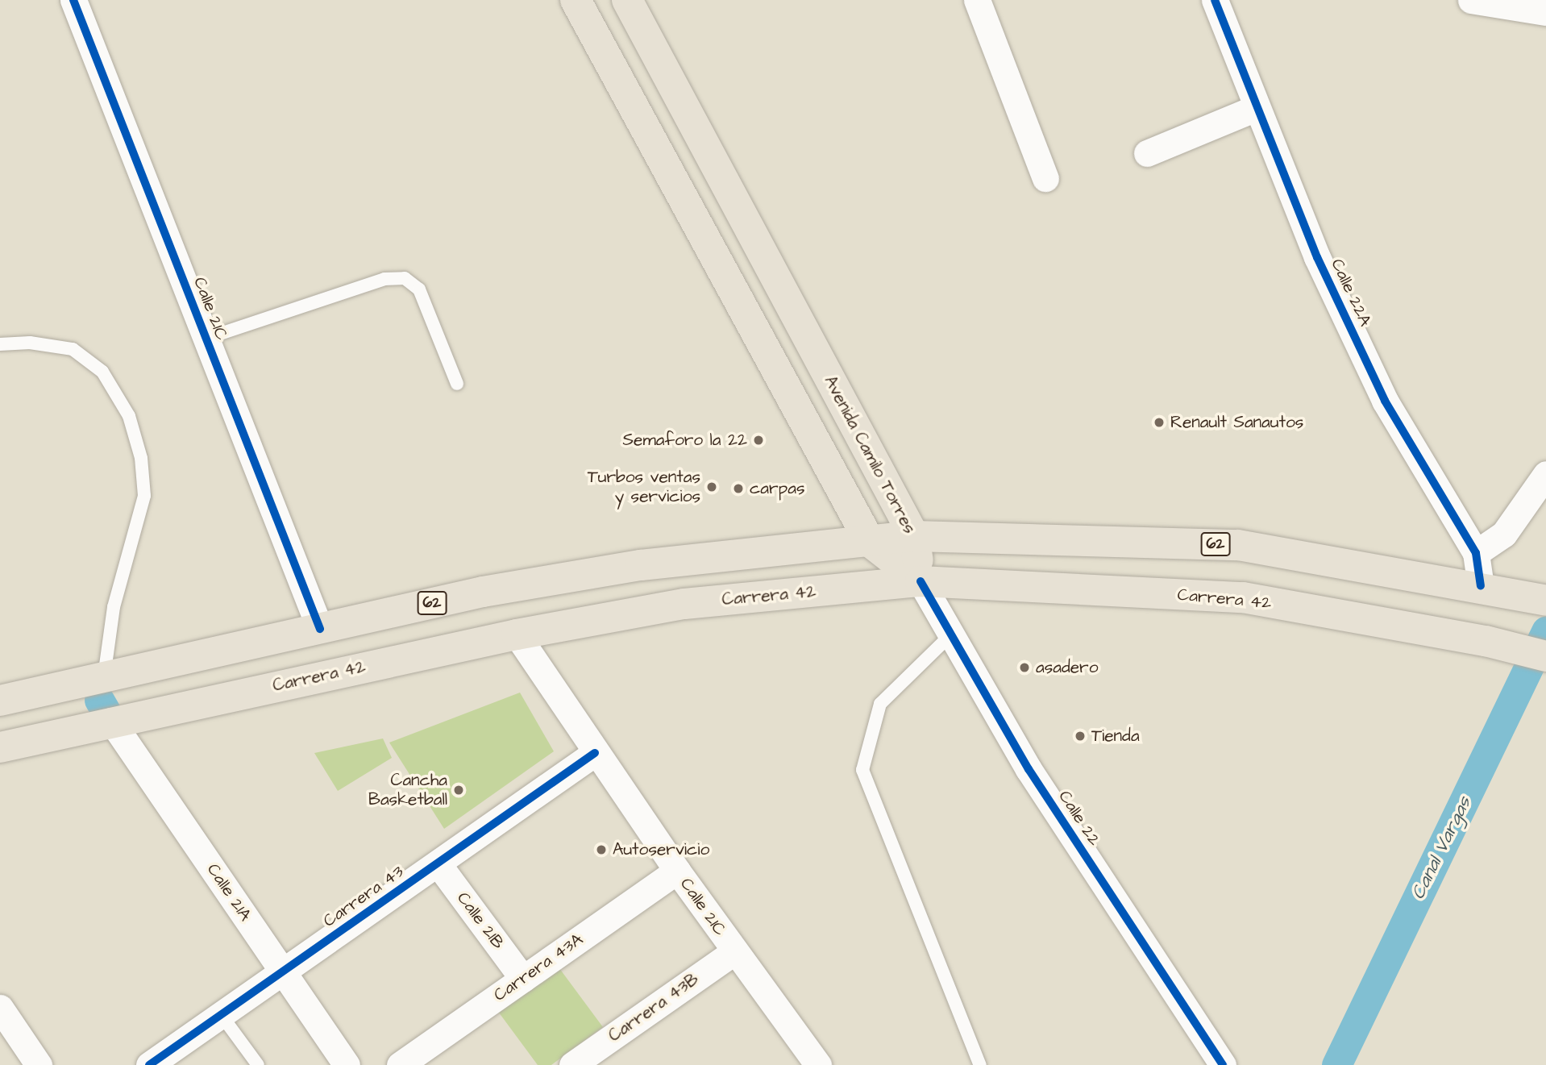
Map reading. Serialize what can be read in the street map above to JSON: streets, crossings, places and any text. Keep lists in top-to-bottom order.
{
  "streets": {
    "main road": ["Avenida Camilo Torres", "62", "Carrera 42"],
    "street": [
      "Calle 22A",
      "Calle 21C",
      "Calle 22",
      "Calle 21A",
      "Carrera 43",
      "Calle 21B",
      "Carrera 43A",
      "Carrera 43B"
    ]
  },
  "crossings": [
    ["Calle 22A", "62"],
    ["Calle 21C", "62"],
    ["Calle 21C", "Carrera 42"],
    ["Calle 21C", "Carrera 43"],
    ["Calle 21C", "Carrera 43A"],
    ["Calle 21C", "Carrera 43B"],
    ["Avenida Camilo Torres", "62"],
    ["Avenida Camilo Torres", "Carrera 42"],
    ["Avenida Camilo Torres", "Calle 22"],
    ["Carrera 42", "Calle 22"],
    ["Carrera 42", "Calle 21A"],
    ["Calle 21A", "Carrera 43"],
    ["Carrera 43", "Calle 21B"],
    ["Calle 21B", "Carrera 43A"]
  ],
  "water": ["Canal Vargas"],
  "places": [
    "Renault Sanautos",
    "Semaforo la 22",
    "Turbos ventas y servicios",
    "carpas",
    "asadero",
    "Tienda",
    "Cancha Basketball",
    "Autoservicio"
  ]
}
